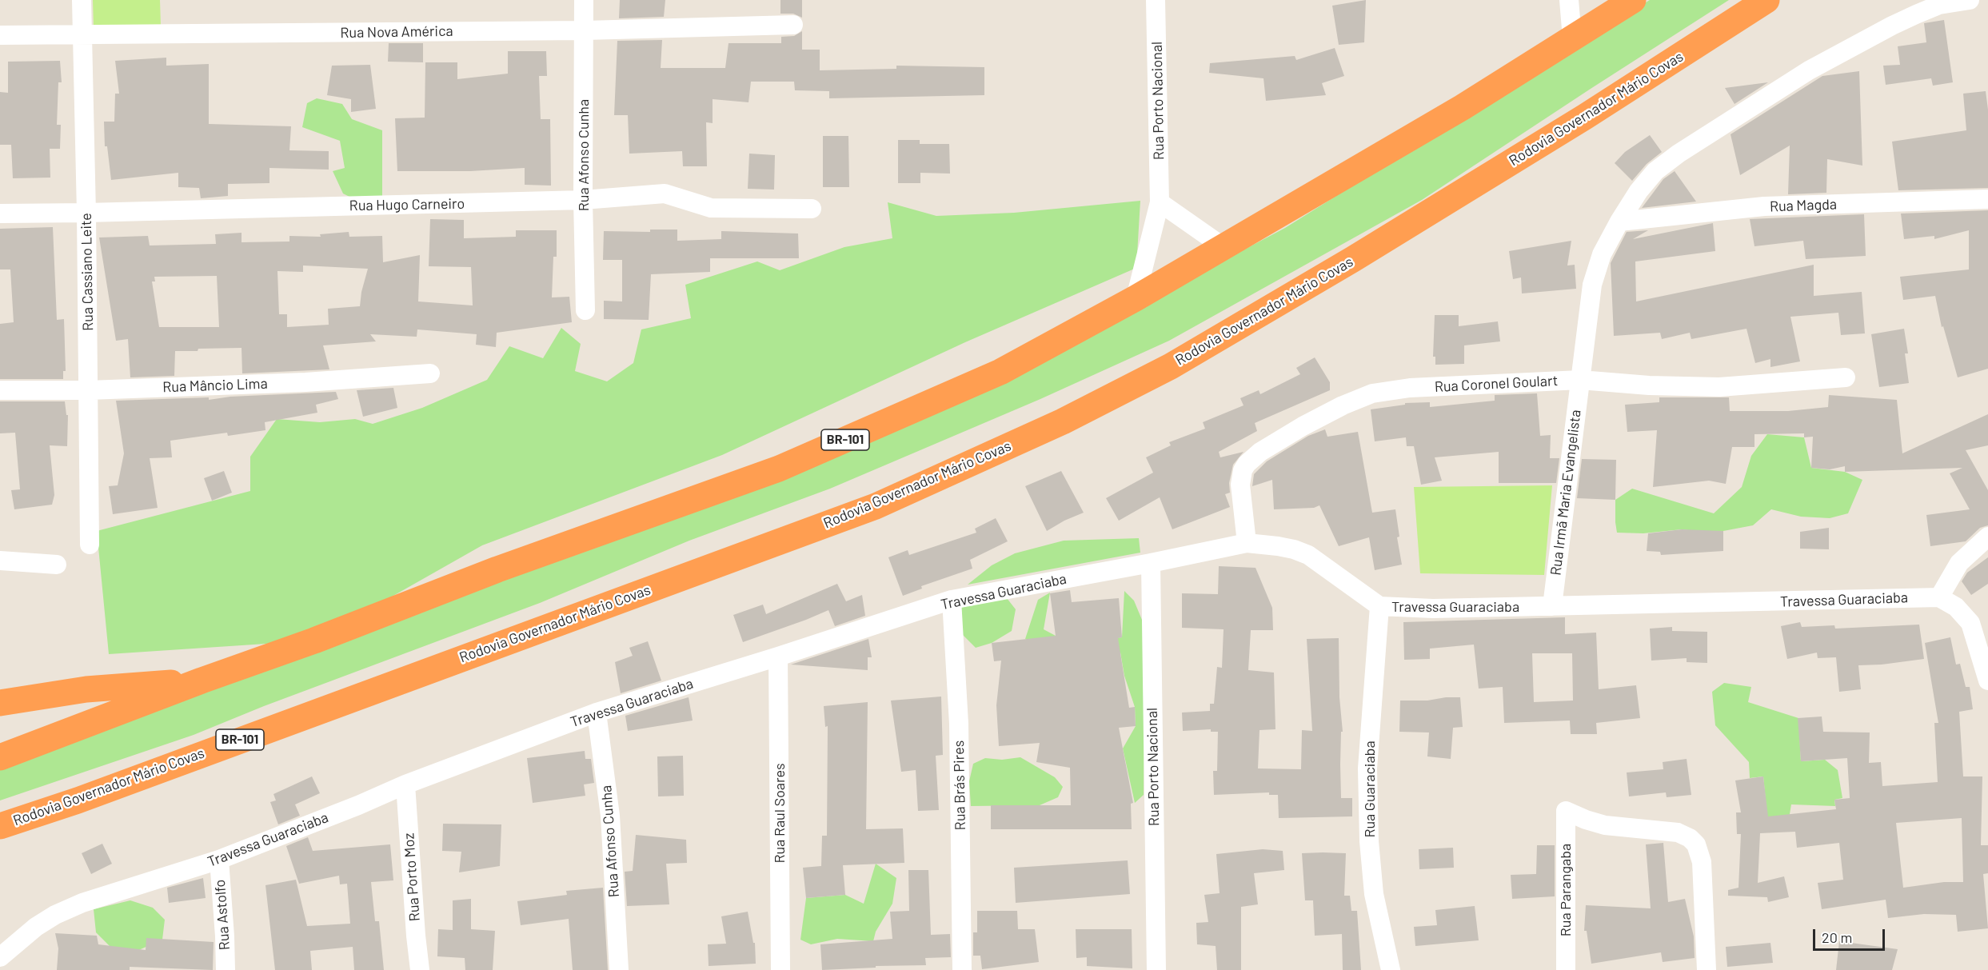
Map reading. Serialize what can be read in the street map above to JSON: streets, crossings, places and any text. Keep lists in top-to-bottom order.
{
  "streets": {
    "highway": ["Rodovia Governador Mário Covas", "BR-101"],
    "street": [
      "Rua Nova América",
      "Rua Porto Nacional",
      "Rua Afonso Cunha",
      "Rua Hugo Carneiro",
      "Rua Magda",
      "Rua Cassiano Leite",
      "Rua Coronel Goulart",
      "Rua Mâncio Lima",
      "Rua Irmã Maria Evangelista",
      "Travessa Guaraciaba",
      "Rua Brás Pires",
      "Rua Guaraciaba",
      "Rua Raul Soares",
      "Rua Porto Moz",
      "Rua Parangaba",
      "Rua Astolfo"
    ]
  },
  "crossings": [
    ["Rua Nova América", "Rua Afonso Cunha"],
    ["Rua Nova América", "Rua Cassiano Leite"],
    ["Rua Porto Nacional", "BR-101"],
    ["Rua Porto Nacional", "Travessa Guaraciaba"],
    ["Rua Afonso Cunha", "Rua Hugo Carneiro"],
    ["Rua Afonso Cunha", "Travessa Guaraciaba"],
    ["Rua Hugo Carneiro", "Rua Cassiano Leite"],
    ["Rua Magda", "Rua Irmã Maria Evangelista"],
    ["Rua Cassiano Leite", "Rua Mâncio Lima"],
    ["Rua Coronel Goulart", "Rua Irmã Maria Evangelista"],
    ["Rua Coronel Goulart", "Travessa Guaraciaba"],
    ["Rua Irmã Maria Evangelista", "Travessa Guaraciaba"],
    ["Travessa Guaraciaba", "Rua Brás Pires"],
    ["Travessa Guaraciaba", "Rua Guaraciaba"],
    ["Travessa Guaraciaba", "Rua Raul Soares"],
    ["Travessa Guaraciaba", "Rua Porto Moz"],
    ["Travessa Guaraciaba", "Rua Astolfo"]
  ],
  "scale_bar": "20 m"
}
